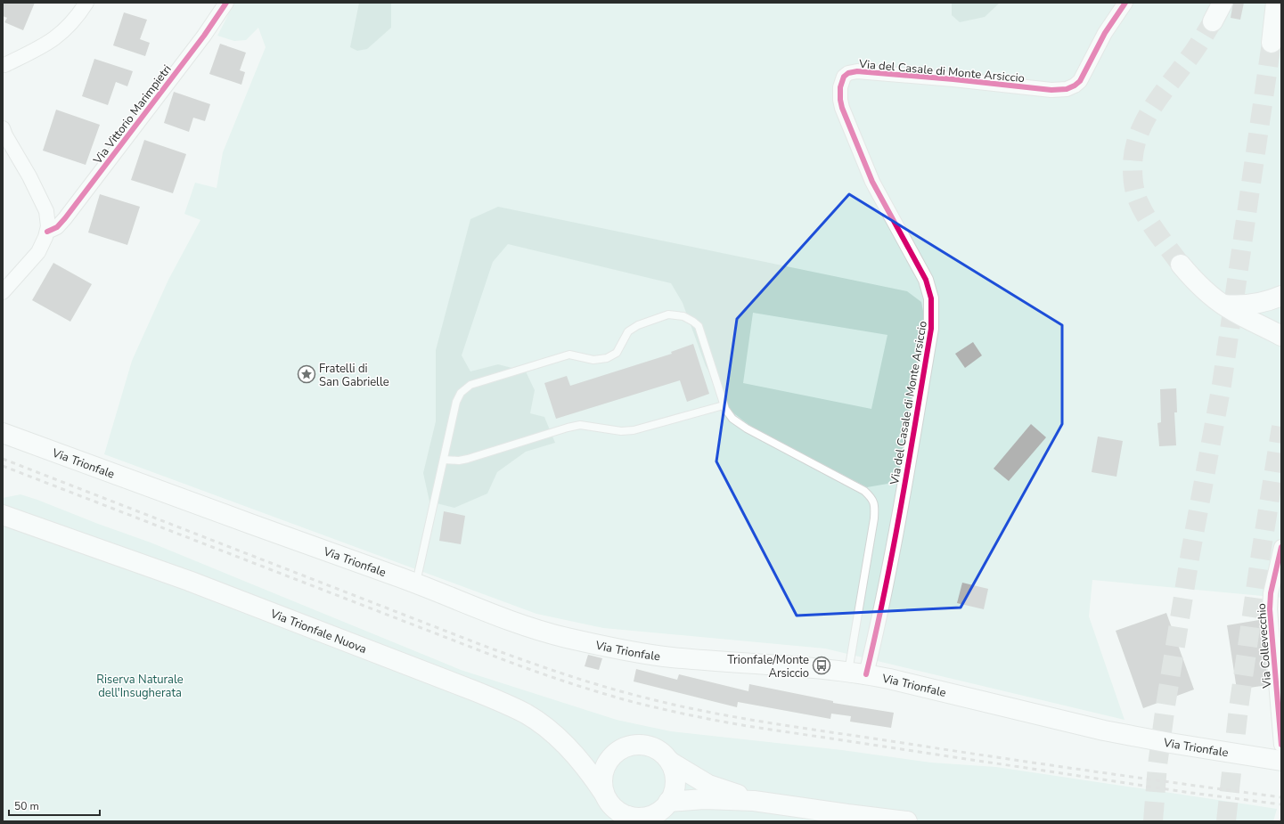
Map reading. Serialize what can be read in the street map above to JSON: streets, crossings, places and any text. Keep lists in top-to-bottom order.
{
  "streets": {
    "main road": ["Via Trionfale", "Via Trionfale Nuova"],
    "street": ["Via del Casale di Monte Arsiccio", "Via Vittorio Marimpietri", "Via Collevecchio"]
  },
  "crossings": [
    ["Via del Casale di Monte Arsiccio", "Via Trionfale"]
  ],
  "parks": ["Riserva Naturale dell'Insugherata"],
  "places": {
    "place": ["Fratelli di San Gabrielle"],
    "bus stop": ["Trionfale/Monte Arsiccio"]
  },
  "scale_bar": "50 m"
}
